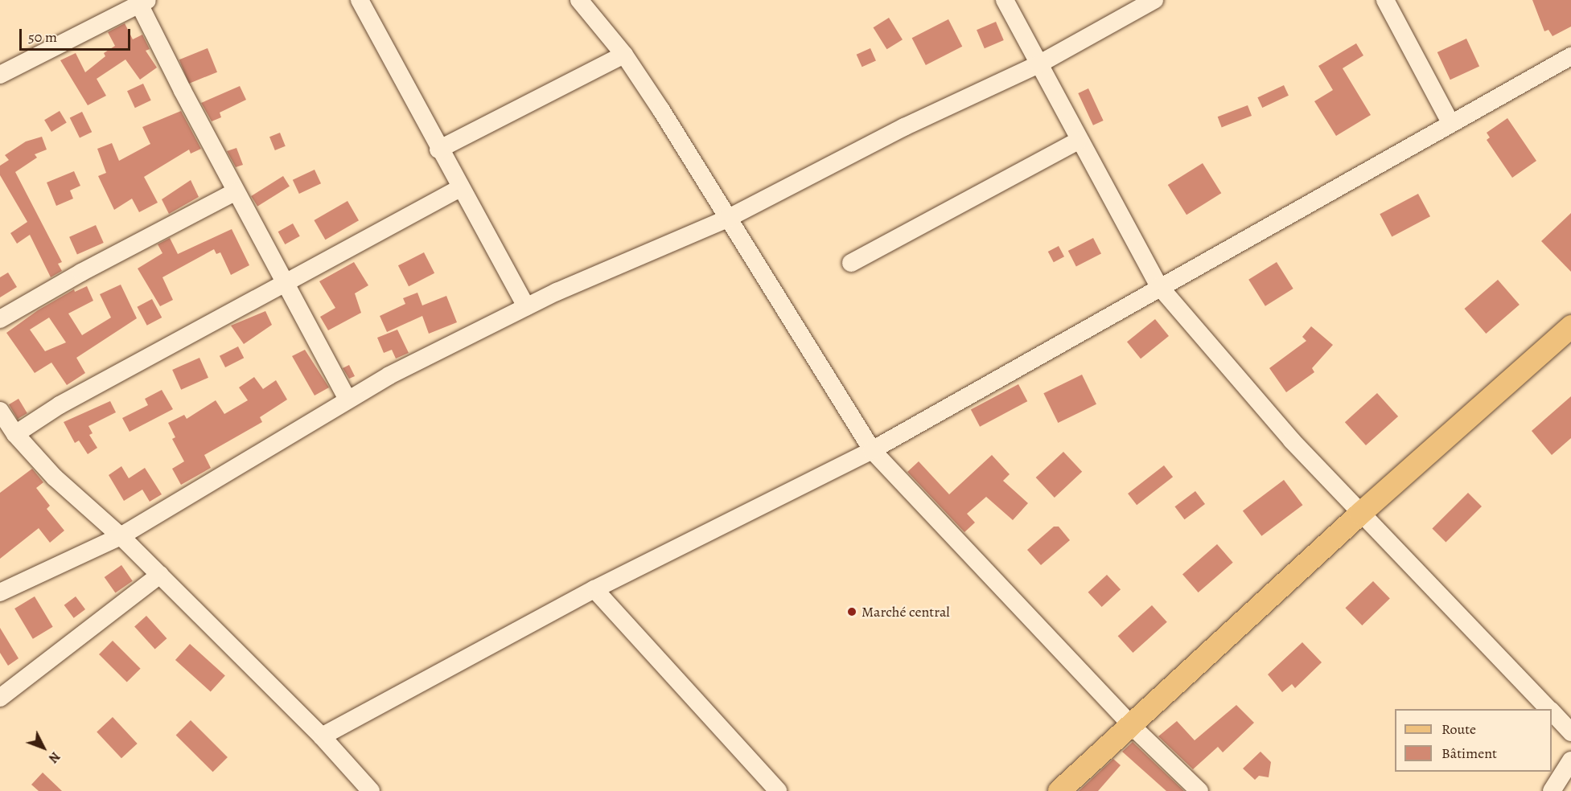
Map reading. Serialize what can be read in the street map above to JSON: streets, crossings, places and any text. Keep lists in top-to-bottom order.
{
  "places": ["Marché central"],
  "legend": ["Route", "Bâtiment"],
  "scale_bar": "50 m",
  "north": "bottom right"
}
